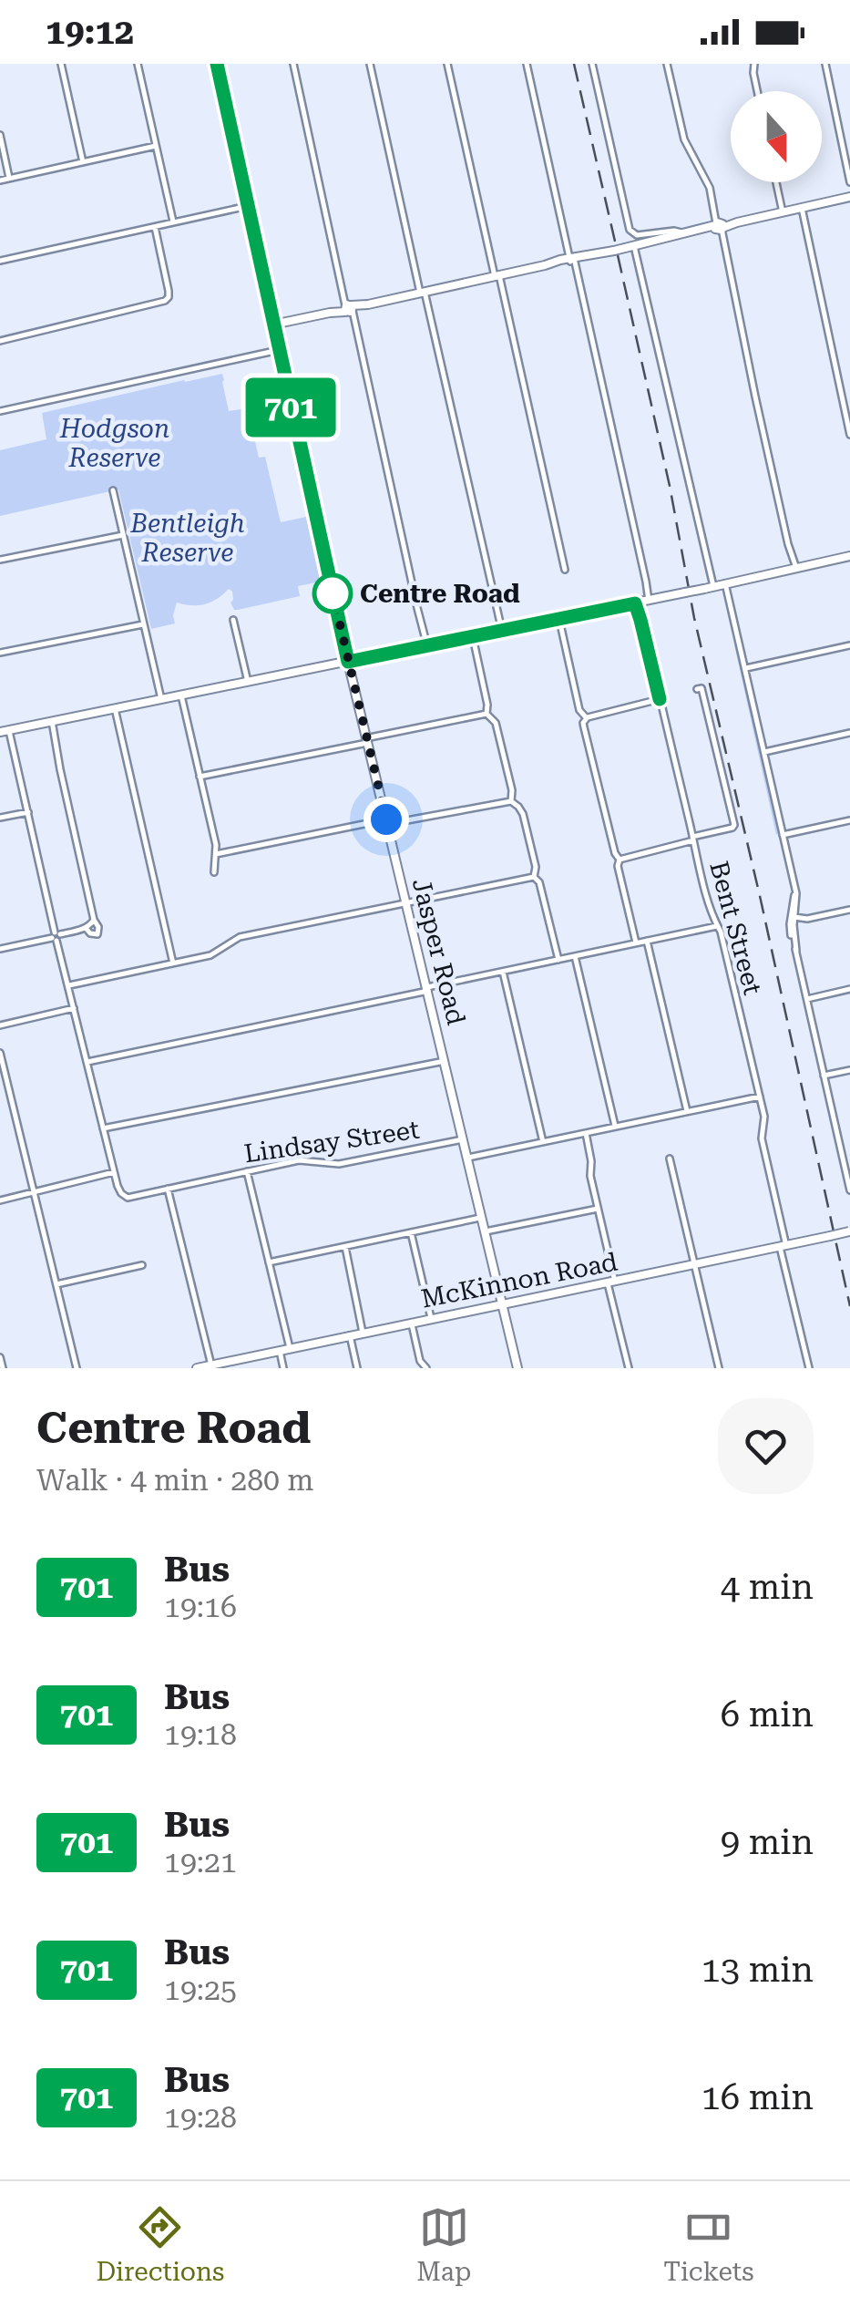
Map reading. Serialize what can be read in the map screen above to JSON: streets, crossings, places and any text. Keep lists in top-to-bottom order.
{
  "streets": {
    "main road": ["Jasper Road", "McKinnon Road"],
    "street": ["Bent Street", "Lindsay Street"]
  },
  "crossings": [
    ["Bent Street", "McKinnon Road"],
    ["Jasper Road", "Lindsay Street"],
    ["Jasper Road", "McKinnon Road"]
  ],
  "parks": ["Hodgson Reserve", "Bentleigh Reserve"],
  "places": ["Centre Road"],
  "lines": ["bus line 701"],
  "north": "bottom",
  "page": {
    "status": "19:12",
    "on_map": "701",
    "heading": ["Centre Road", "Walk · 4 min · 280 m"],
    "list": [
      {
        "mark": "701",
        "name": "Bus",
        "note": "19:16",
        "value": "4 min"
      },
      {
        "mark": "701",
        "name": "Bus",
        "note": "19:18",
        "value": "6 min"
      },
      {
        "mark": "701",
        "name": "Bus",
        "note": "19:21",
        "value": "9 min"
      },
      {
        "mark": "701",
        "name": "Bus",
        "note": "19:25",
        "value": "13 min"
      },
      {
        "mark": "701",
        "name": "Bus",
        "note": "19:28",
        "value": "16 min"
      }
    ],
    "tabs": ["Directions", "Map", "Tickets"]
  }
}
